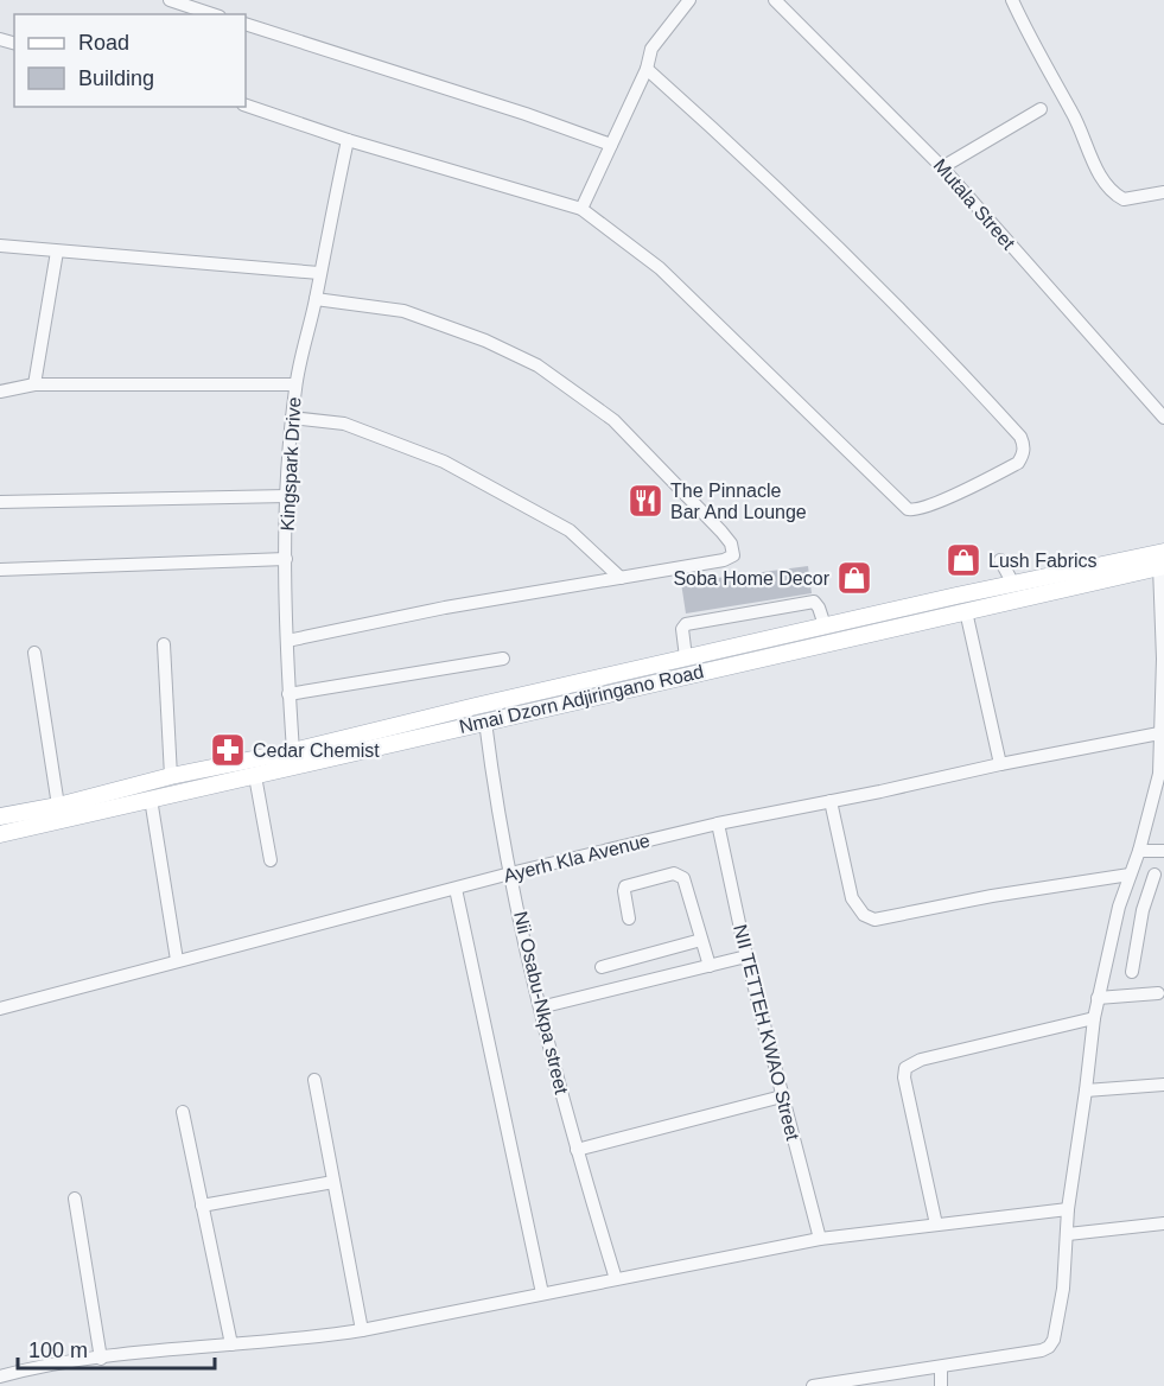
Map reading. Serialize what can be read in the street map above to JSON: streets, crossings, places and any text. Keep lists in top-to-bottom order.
{
  "streets": {
    "main road": ["Nmai Dzorn Adjiringano Road"],
    "street": [
      "Mutala Street",
      "Kingspark Drive",
      "Ayerh Kla Avenue",
      "Nii Osabu-Nkpa street",
      "NII TETTEH KWAO Street"
    ]
  },
  "crossings": [
    ["Kingspark Drive", "Nmai Dzorn Adjiringano Road"],
    ["Nmai Dzorn Adjiringano Road", "Nii Osabu-Nkpa street"],
    ["Ayerh Kla Avenue", "Nii Osabu-Nkpa street"],
    ["Ayerh Kla Avenue", "NII TETTEH KWAO Street"]
  ],
  "places": {
    "restaurant": ["The Pinnacle Bar And Lounge"],
    "shop": ["Lush Fabrics", "Soba Home Decor"],
    "pharmacy": ["Cedar Chemist"]
  },
  "legend": ["Road", "Building"],
  "scale_bar": "100 m"
}
